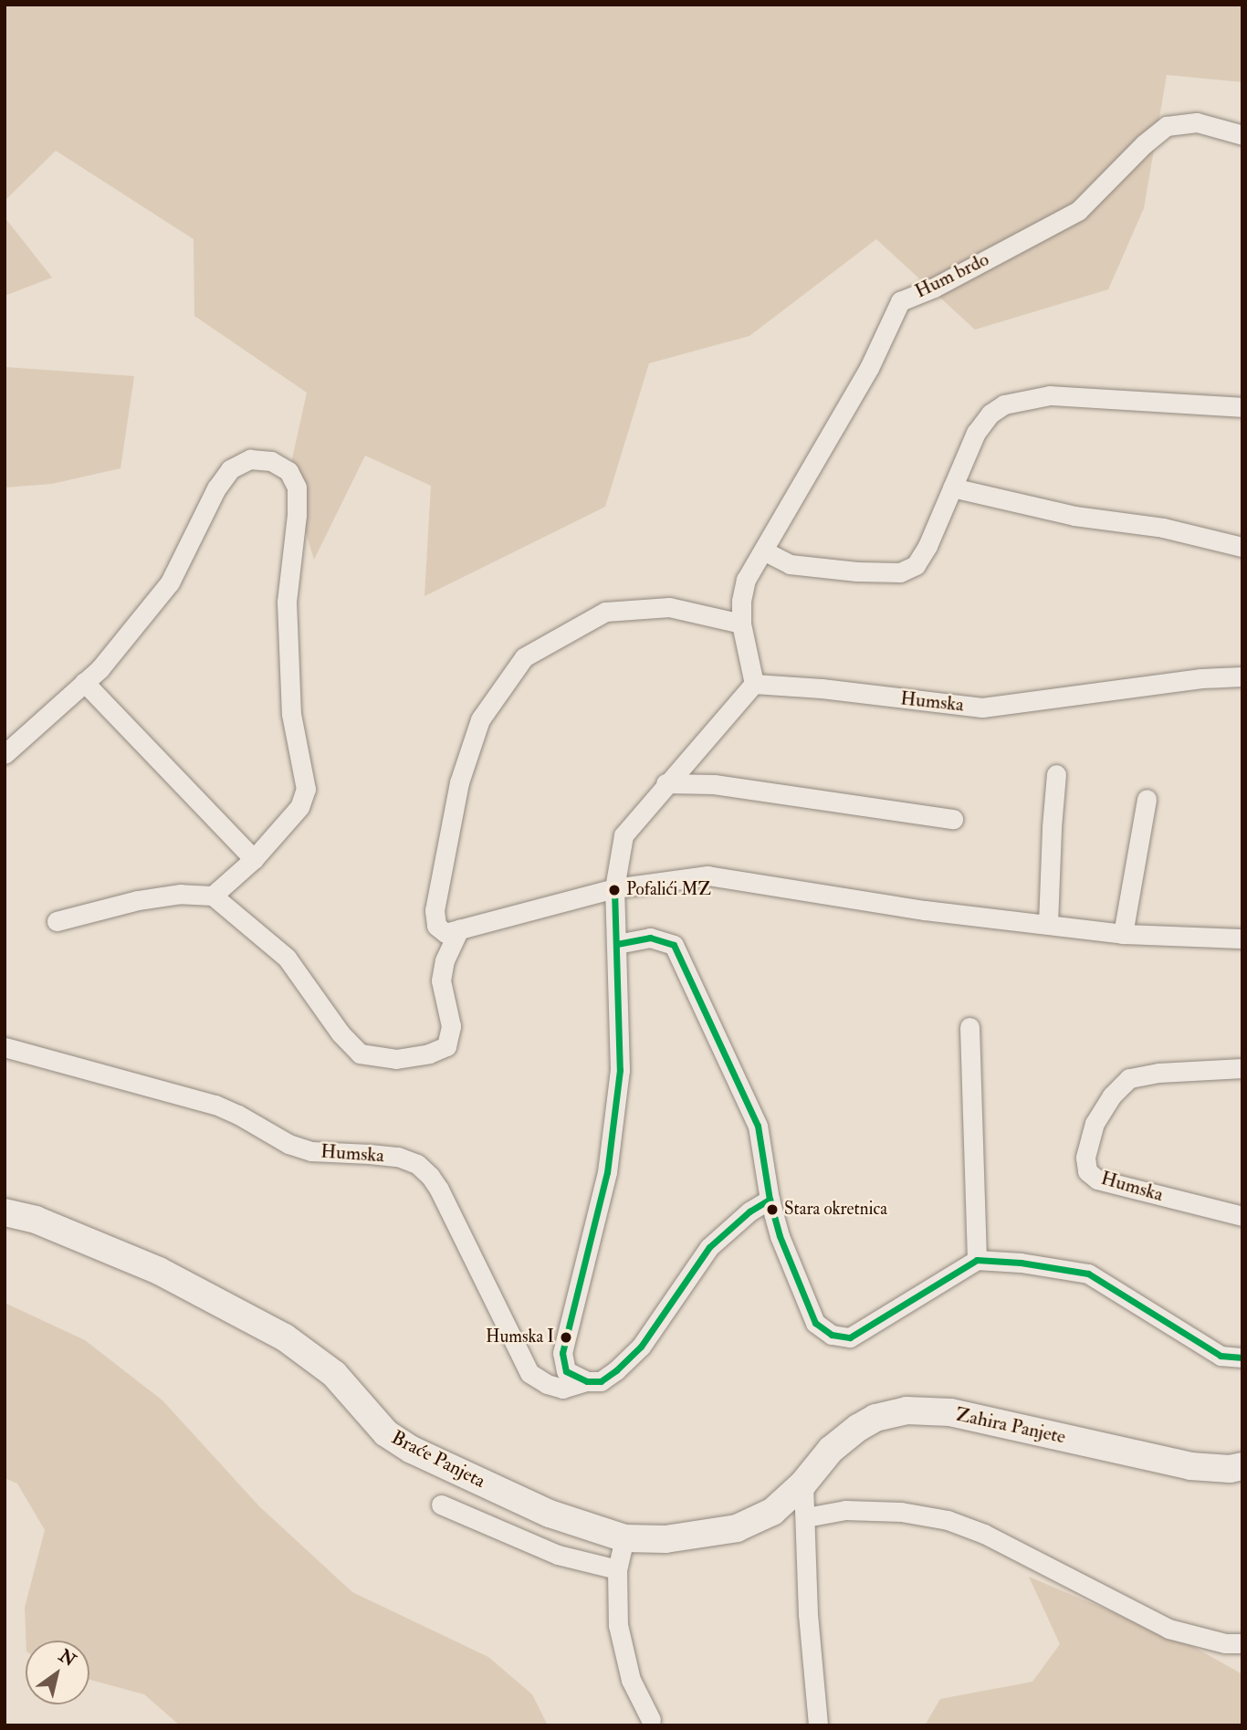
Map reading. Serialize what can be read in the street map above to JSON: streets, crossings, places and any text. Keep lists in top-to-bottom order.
{
  "streets": {
    "street": [
      "Hum brdo",
      "Humska",
      "Zahira Panjete",
      "Braće Panjeta"
    ]
  },
  "crossings": [
    ["Hum brdo", "Humska"],
    ["Zahira Panjete", "Braće Panjeta"]
  ],
  "places": ["Pofalići MZ", "Stara okretnica", "Humska I"],
  "north": "top right"
}
